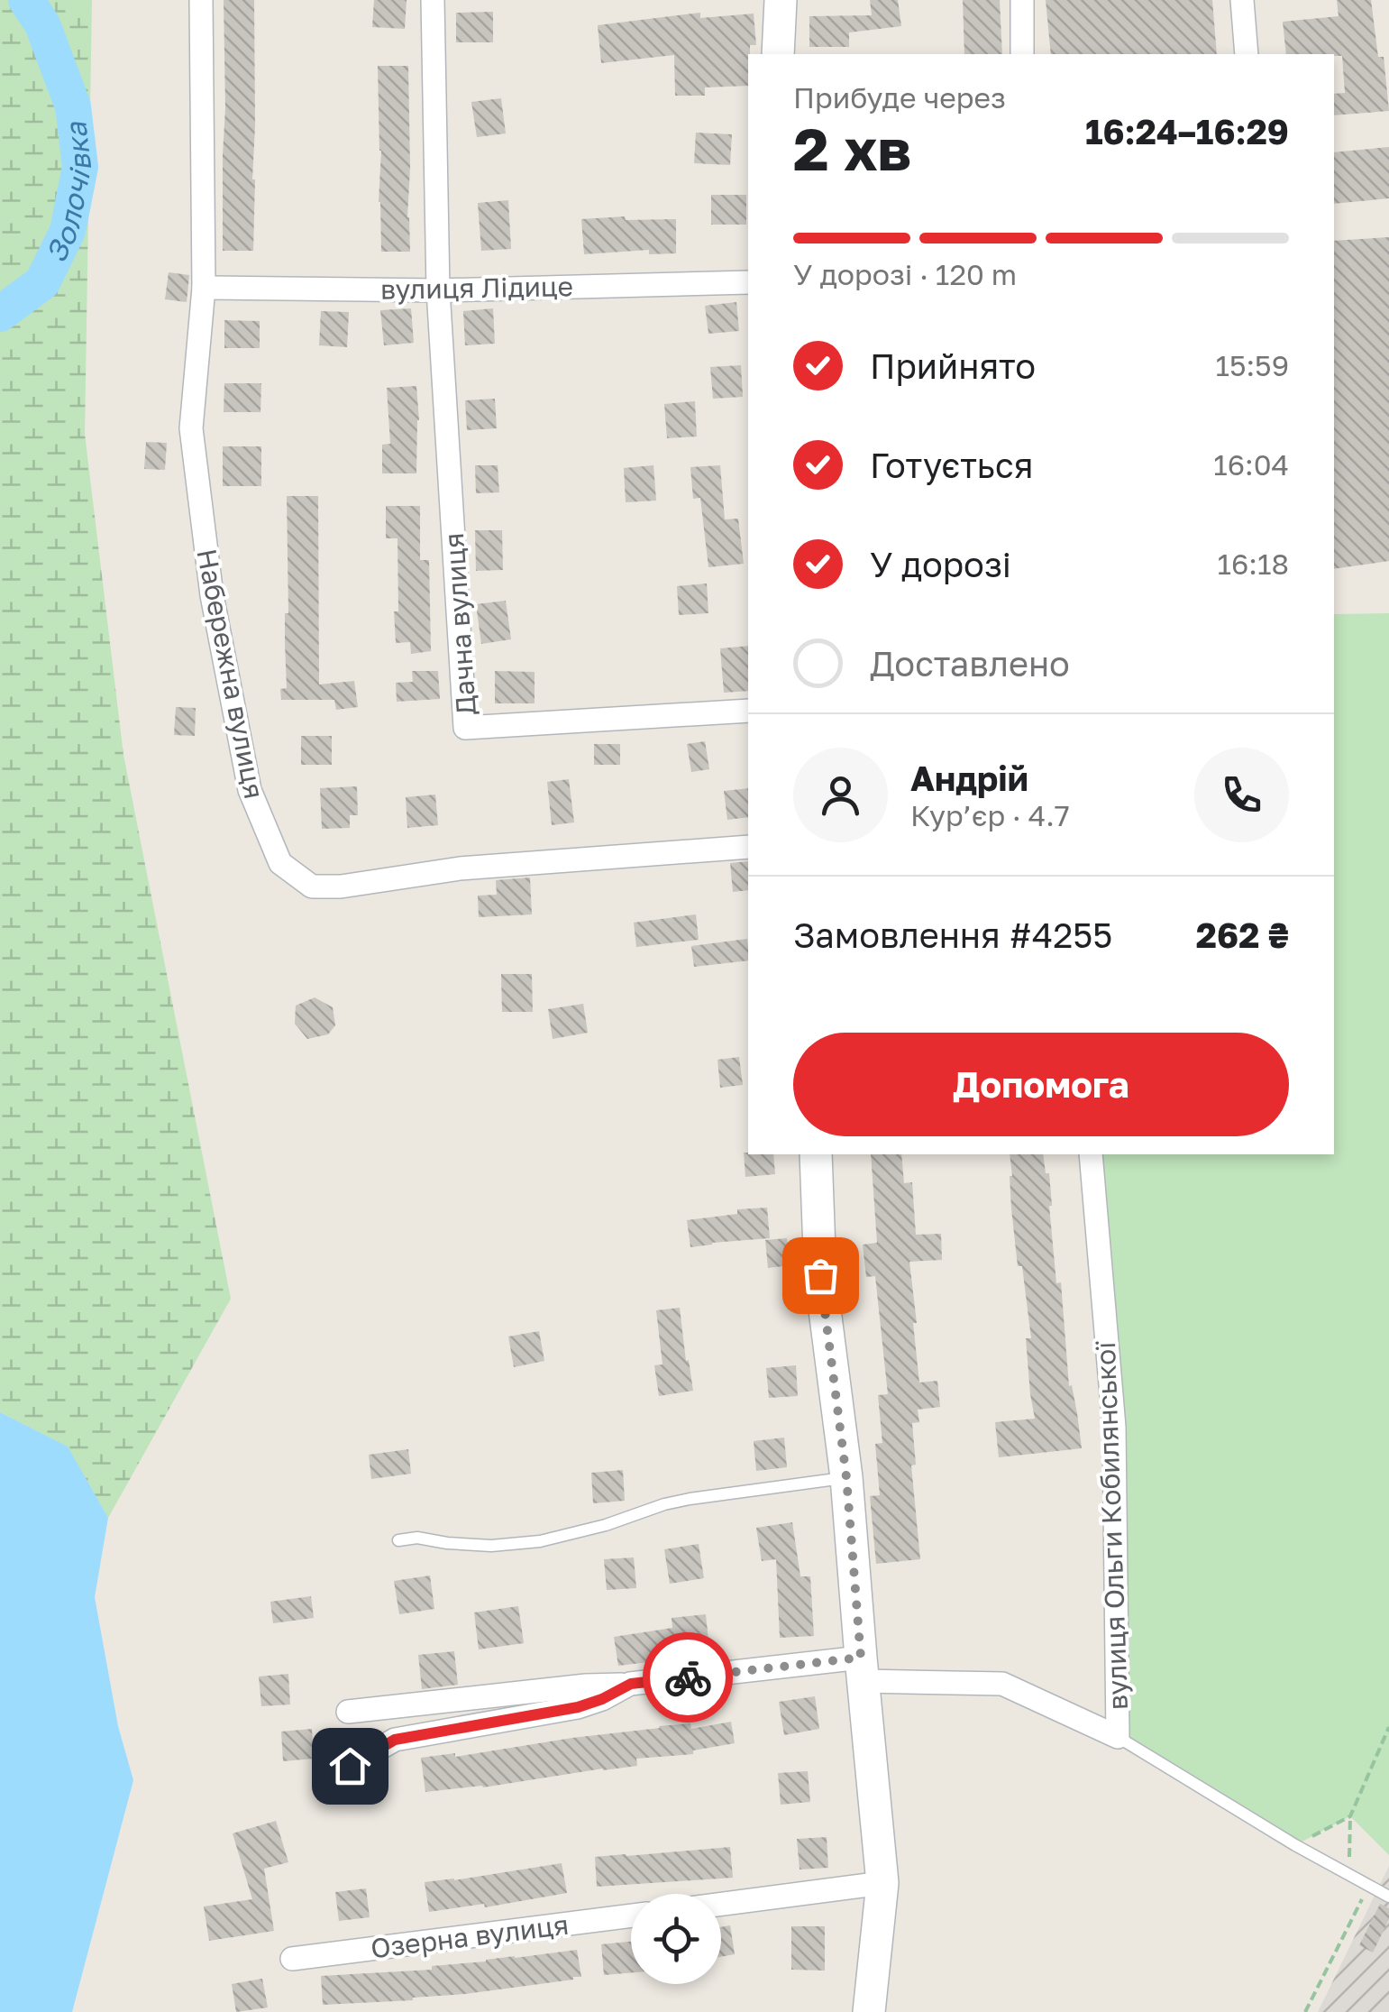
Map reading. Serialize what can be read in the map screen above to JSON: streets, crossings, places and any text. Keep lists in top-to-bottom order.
{
  "streets": {
    "street": [
      "вулиця Лідице",
      "Дачна вулиця",
      "Набережна вулиця",
      "вулиця Ольги Кобилянської",
      "Озерна вулиця"
    ]
  },
  "crossings": [
    ["вулиця Лідице", "Дачна вулиця"],
    ["вулиця Лідице", "Набережна вулиця"]
  ],
  "water": ["Золочівка"],
  "page": {
    "heading": ["2 хв", "Прибуде через", "16:24–16:29"],
    "panel": [
      "Андрій",
      "Кур’єр · 4.7",
      "Замовлення #4255",
      "262 ₴"
    ],
    "bar": "У дорозі · 120 m",
    "list": [
      ["Прийнято", "15:59"],
      ["Готується", "16:04"],
      ["У дорозі", "16:18"],
      "Доставлено"
    ],
    "buttons": "Допомога"
  }
}
